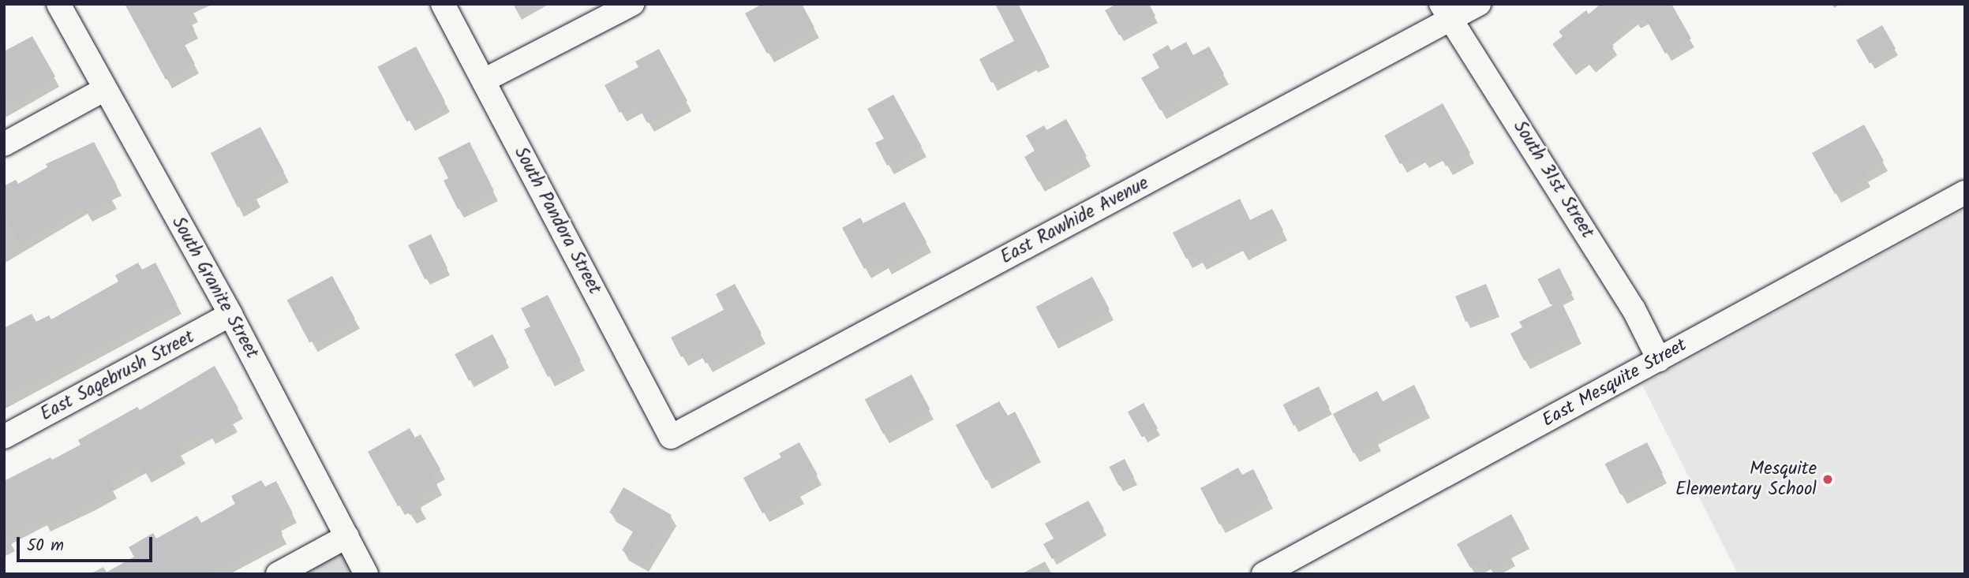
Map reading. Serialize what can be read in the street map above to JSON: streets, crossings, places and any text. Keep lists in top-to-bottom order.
{
  "streets": {
    "street": [
      "South 31st Street",
      "South Pandora Street",
      "East Rawhide Avenue",
      "South Granite Street",
      "East Sagebrush Street",
      "East Mesquite Street"
    ]
  },
  "crossings": [
    ["South 31st Street", "East Rawhide Avenue"],
    ["South 31st Street", "East Mesquite Street"],
    ["South Pandora Street", "East Rawhide Avenue"],
    ["South Granite Street", "East Sagebrush Street"]
  ],
  "places": ["Mesquite Elementary School"],
  "scale_bar": "50 m"
}
